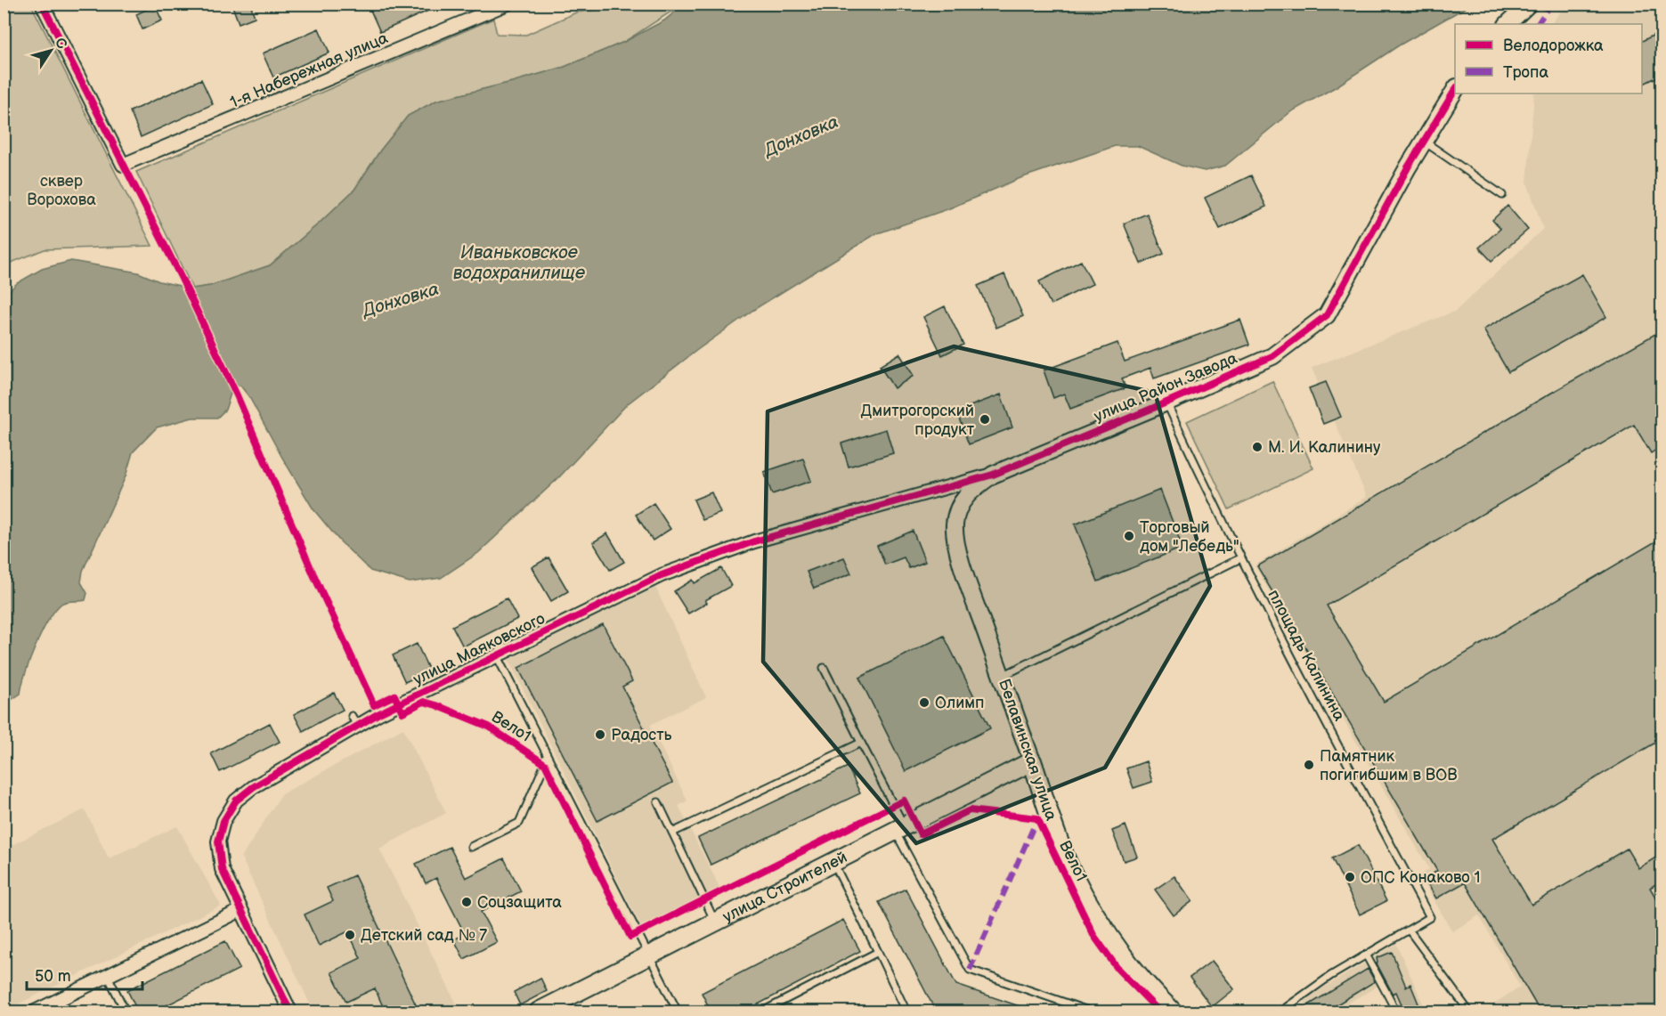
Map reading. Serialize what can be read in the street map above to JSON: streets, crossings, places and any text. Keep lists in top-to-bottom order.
{
  "streets": {
    "main road": ["Белавинская улица", "улица Строителей"],
    "street": ["1-я Набережная улица", "улица Район Завода", "улица Маяковского"],
    "lane": ["площадь Калинина"],
    "cycle path": ["Вело1"]
  },
  "crossings": [
    ["улица Район Завода", "улица Маяковского"],
    ["улица Район Завода", "площадь Калинина"],
    ["улица Район Завода", "Белавинская улица"],
    ["Белавинская улица", "улица Строителей"]
  ],
  "water": ["Донховка", "Иваньковское водохранилище"],
  "parks": ["сквер Ворохова"],
  "places": [
    "Дмитрогорский продукт",
    "М. И. Калинину",
    "Торговый дом \"Лебедь\"",
    "Олимп",
    "Радость",
    "Памятник погигибшим в ВОВ",
    "ОПС Конаково 1",
    "Соцзащита",
    "Детский сад № 7"
  ],
  "legend": ["Велодорожка", "Тропа"],
  "scale_bar": "50 m",
  "north": "top right"
}
